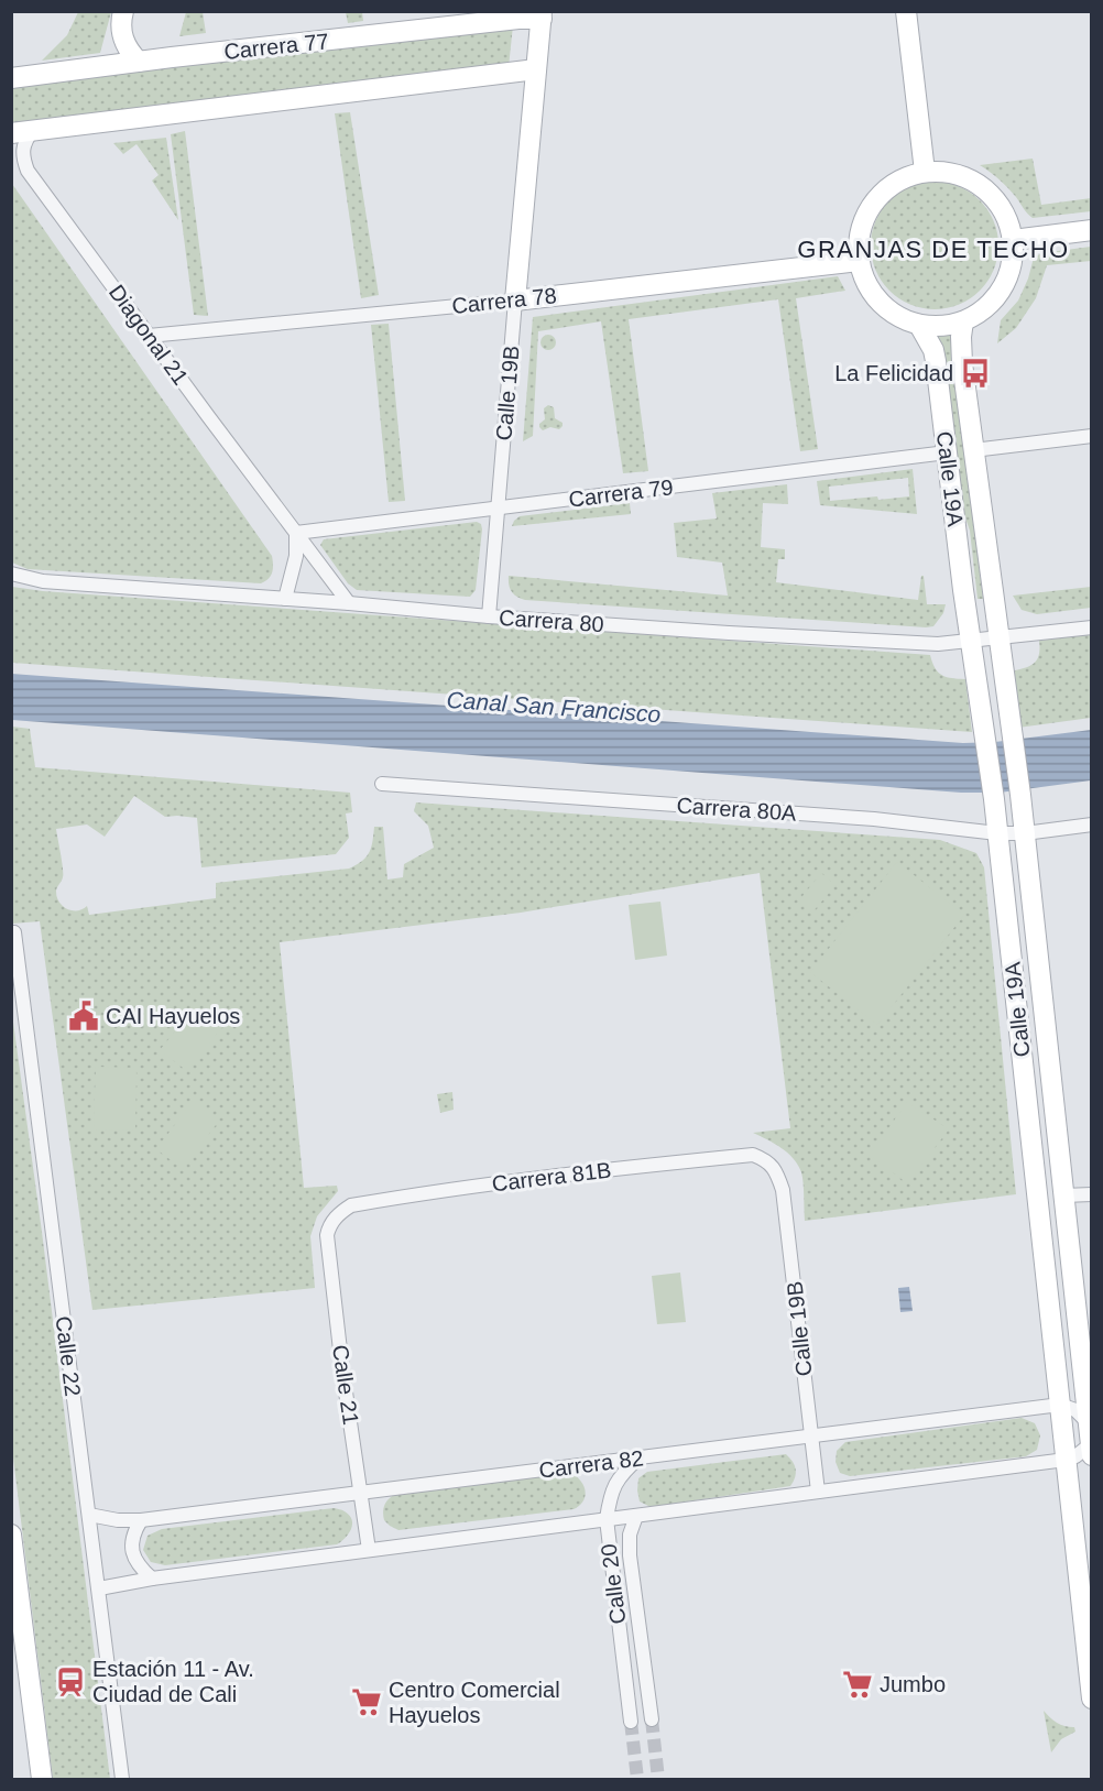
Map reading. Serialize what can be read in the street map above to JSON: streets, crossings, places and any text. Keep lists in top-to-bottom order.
{
  "streets": {
    "street": [
      "Carrera 77",
      "Carrera 78",
      "Diagonal 21",
      "Calle 19B",
      "Calle 19A",
      "Carrera 79",
      "Carrera 80",
      "Carrera 80A",
      "Carrera 81B",
      "Calle 22",
      "Calle 21",
      "Carrera 82",
      "Calle 20"
    ]
  },
  "crossings": [
    ["Carrera 77", "Calle 19B"],
    ["Carrera 78", "Diagonal 21"],
    ["Carrera 78", "Calle 19B"],
    ["Carrera 78", "Calle 19A"],
    ["Diagonal 21", "Carrera 79"],
    ["Calle 19B", "Carrera 79"],
    ["Calle 19B", "Carrera 80"],
    ["Calle 19B", "Carrera 81B"],
    ["Calle 19B", "Carrera 82"],
    ["Calle 19A", "Carrera 79"],
    ["Calle 19A", "Carrera 80"],
    ["Calle 19A", "Carrera 80A"],
    ["Calle 19A", "Carrera 82"],
    ["Carrera 81B", "Calle 21"],
    ["Calle 22", "Carrera 82"],
    ["Calle 21", "Carrera 82"],
    ["Carrera 82", "Calle 20"]
  ],
  "districts": ["GRANJAS DE TECHO"],
  "water": ["Canal San Francisco"],
  "places": {
    "bus stop": ["La Felicidad"],
    "public building": ["CAI Hayuelos"],
    "station": ["Estación 11 - Av. Ciudad de Cali"],
    "supermarket": ["Jumbo", "Centro Comercial Hayuelos"]
  }
}
